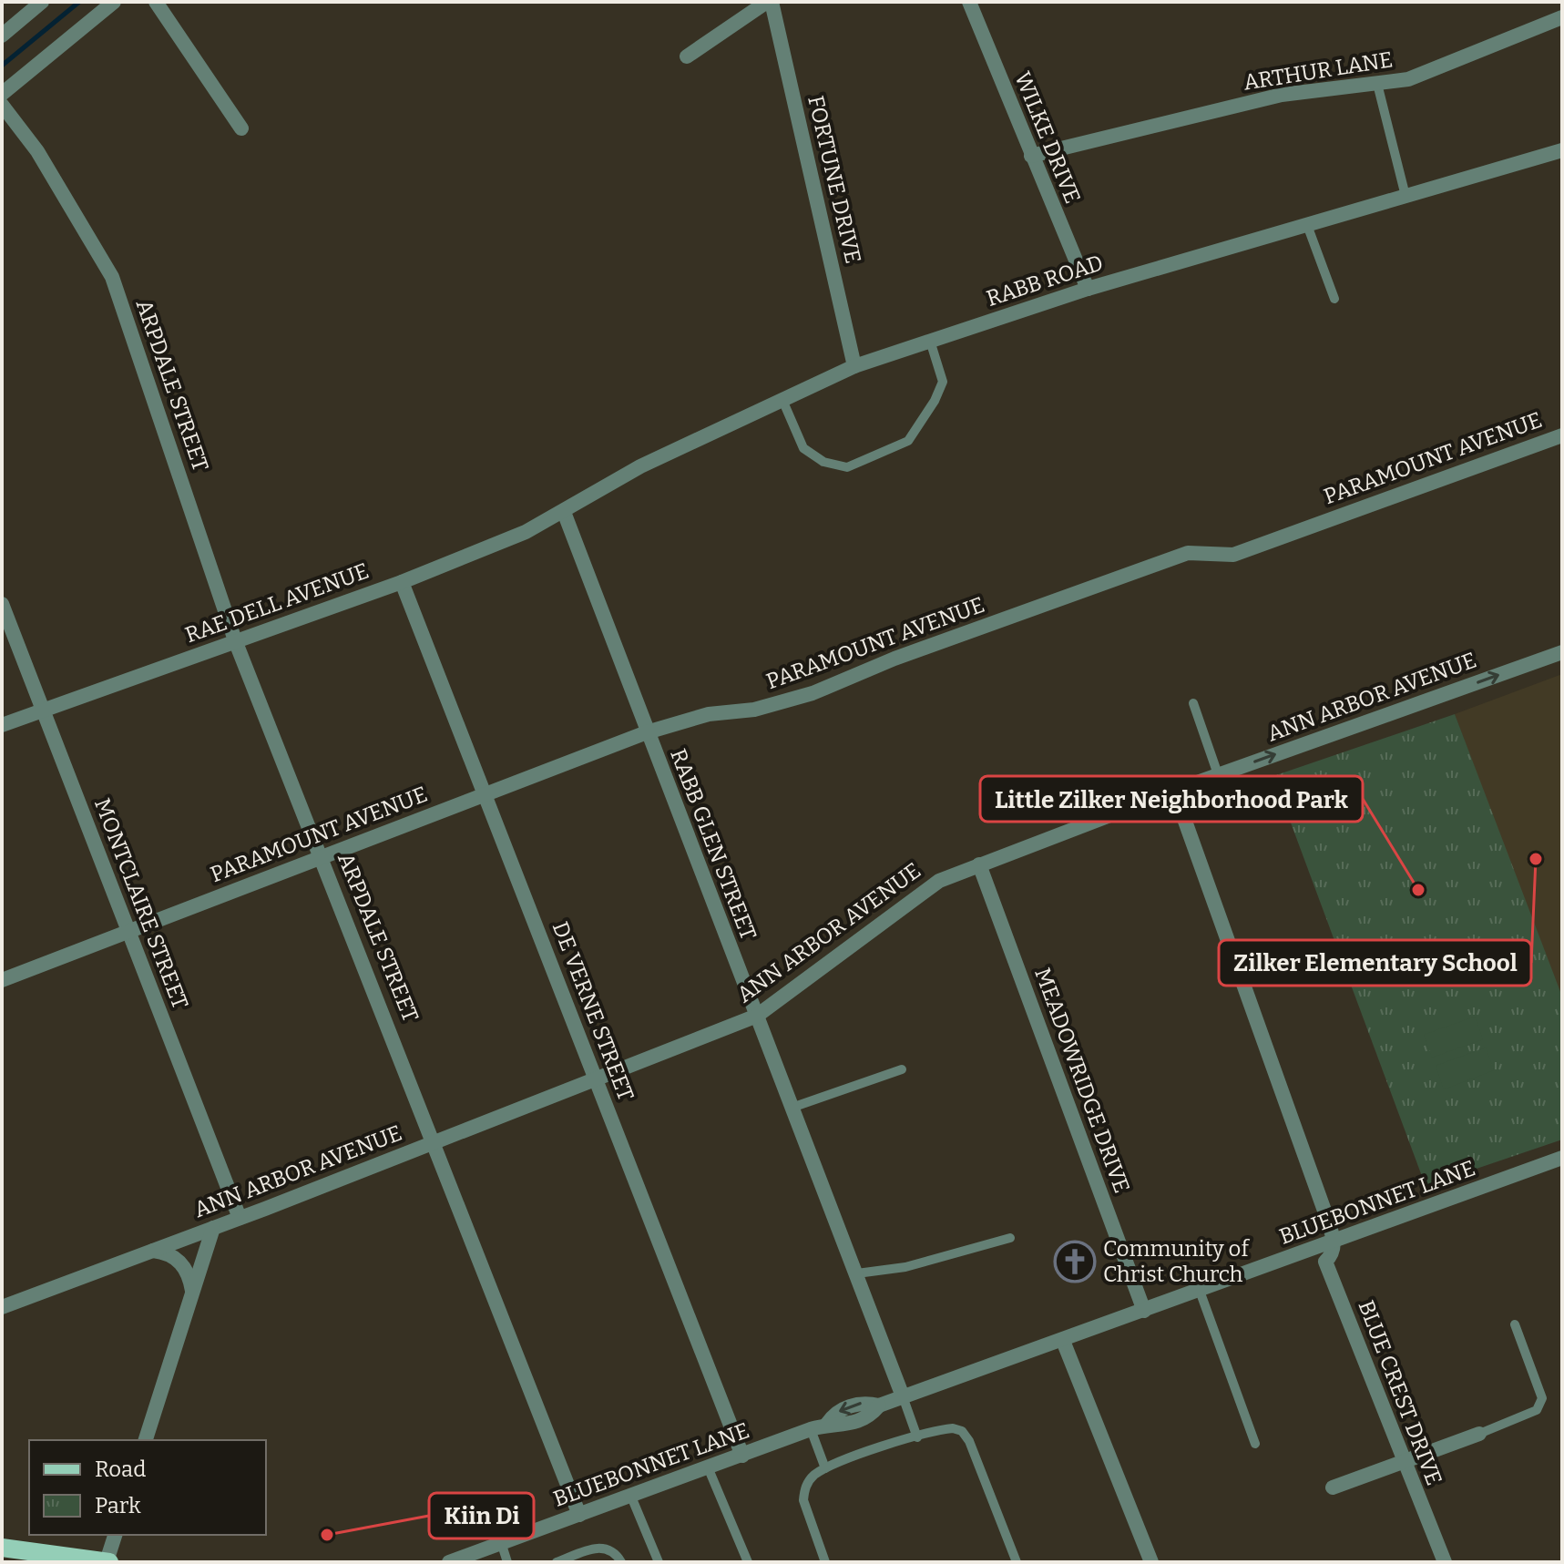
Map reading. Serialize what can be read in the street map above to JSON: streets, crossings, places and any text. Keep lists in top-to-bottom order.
{
  "streets": {
    "street": [
      "ARTHUR LANE",
      "WILKE DRIVE",
      "FORTUNE DRIVE",
      "RABB ROAD",
      "ARPDALE STREET",
      "PARAMOUNT AVENUE",
      "RAE DELL AVENUE",
      "ANN ARBOR AVENUE",
      "RABB GLEN STREET",
      "MONTCLAIRE STREET",
      "DE VERNE STREET",
      "MEADOWRIDGE DRIVE",
      "BLUEBONNET LANE",
      "BLUE CREST DRIVE"
    ]
  },
  "crossings": [
    ["ARTHUR LANE", "WILKE DRIVE"],
    ["WILKE DRIVE", "RABB ROAD"],
    ["FORTUNE DRIVE", "RABB ROAD"],
    ["RABB ROAD", "RAE DELL AVENUE"],
    ["RABB ROAD", "RABB GLEN STREET"],
    ["ARPDALE STREET", "PARAMOUNT AVENUE"],
    ["ARPDALE STREET", "RAE DELL AVENUE"],
    ["ARPDALE STREET", "ANN ARBOR AVENUE"],
    ["ARPDALE STREET", "BLUEBONNET LANE"],
    ["PARAMOUNT AVENUE", "RABB GLEN STREET"],
    ["PARAMOUNT AVENUE", "MONTCLAIRE STREET"],
    ["PARAMOUNT AVENUE", "DE VERNE STREET"],
    ["RAE DELL AVENUE", "RABB GLEN STREET"],
    ["RAE DELL AVENUE", "MONTCLAIRE STREET"],
    ["RAE DELL AVENUE", "DE VERNE STREET"],
    ["ANN ARBOR AVENUE", "RABB GLEN STREET"],
    ["ANN ARBOR AVENUE", "MONTCLAIRE STREET"],
    ["ANN ARBOR AVENUE", "DE VERNE STREET"],
    ["ANN ARBOR AVENUE", "MEADOWRIDGE DRIVE"],
    ["RABB GLEN STREET", "BLUEBONNET LANE"],
    ["DE VERNE STREET", "BLUEBONNET LANE"],
    ["MEADOWRIDGE DRIVE", "BLUEBONNET LANE"],
    ["BLUEBONNET LANE", "BLUE CREST DRIVE"]
  ],
  "places": {
    "other": ["Zilker Elementary School", "Little Zilker Neighborhood Park", "Kiin Di"],
    "church": ["Community of Christ Church"]
  },
  "legend": ["Road", "Park"]
}
